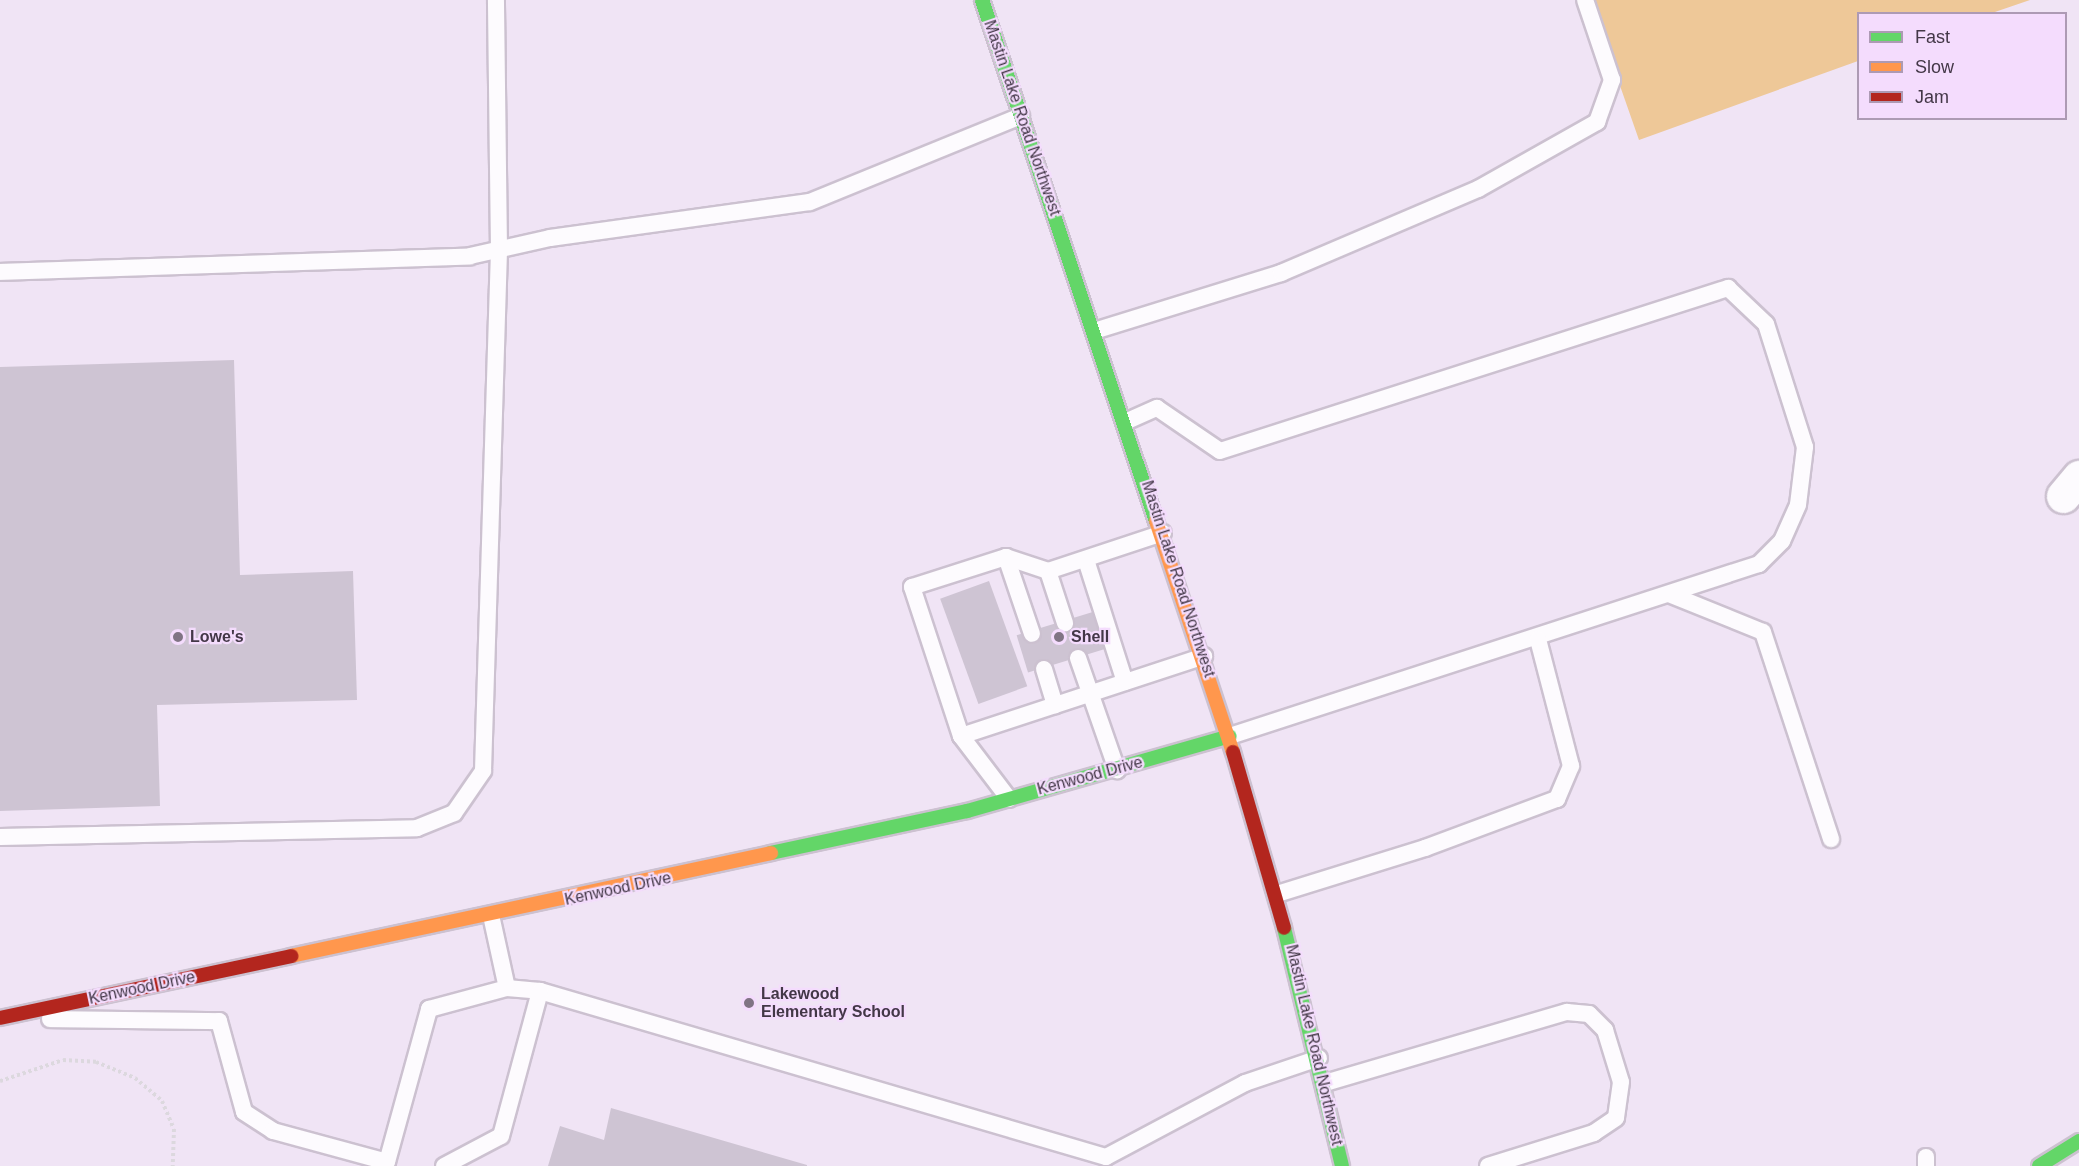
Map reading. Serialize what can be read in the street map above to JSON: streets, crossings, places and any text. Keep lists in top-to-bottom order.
{
  "streets": {
    "street": ["Mastin Lake Road Northwest", "Kenwood Drive"]
  },
  "crossings": [
    ["Mastin Lake Road Northwest", "Kenwood Drive"]
  ],
  "places": ["Lowe's", "Shell", "Lakewood Elementary School"],
  "legend": ["Fast", "Slow", "Jam"]
}
